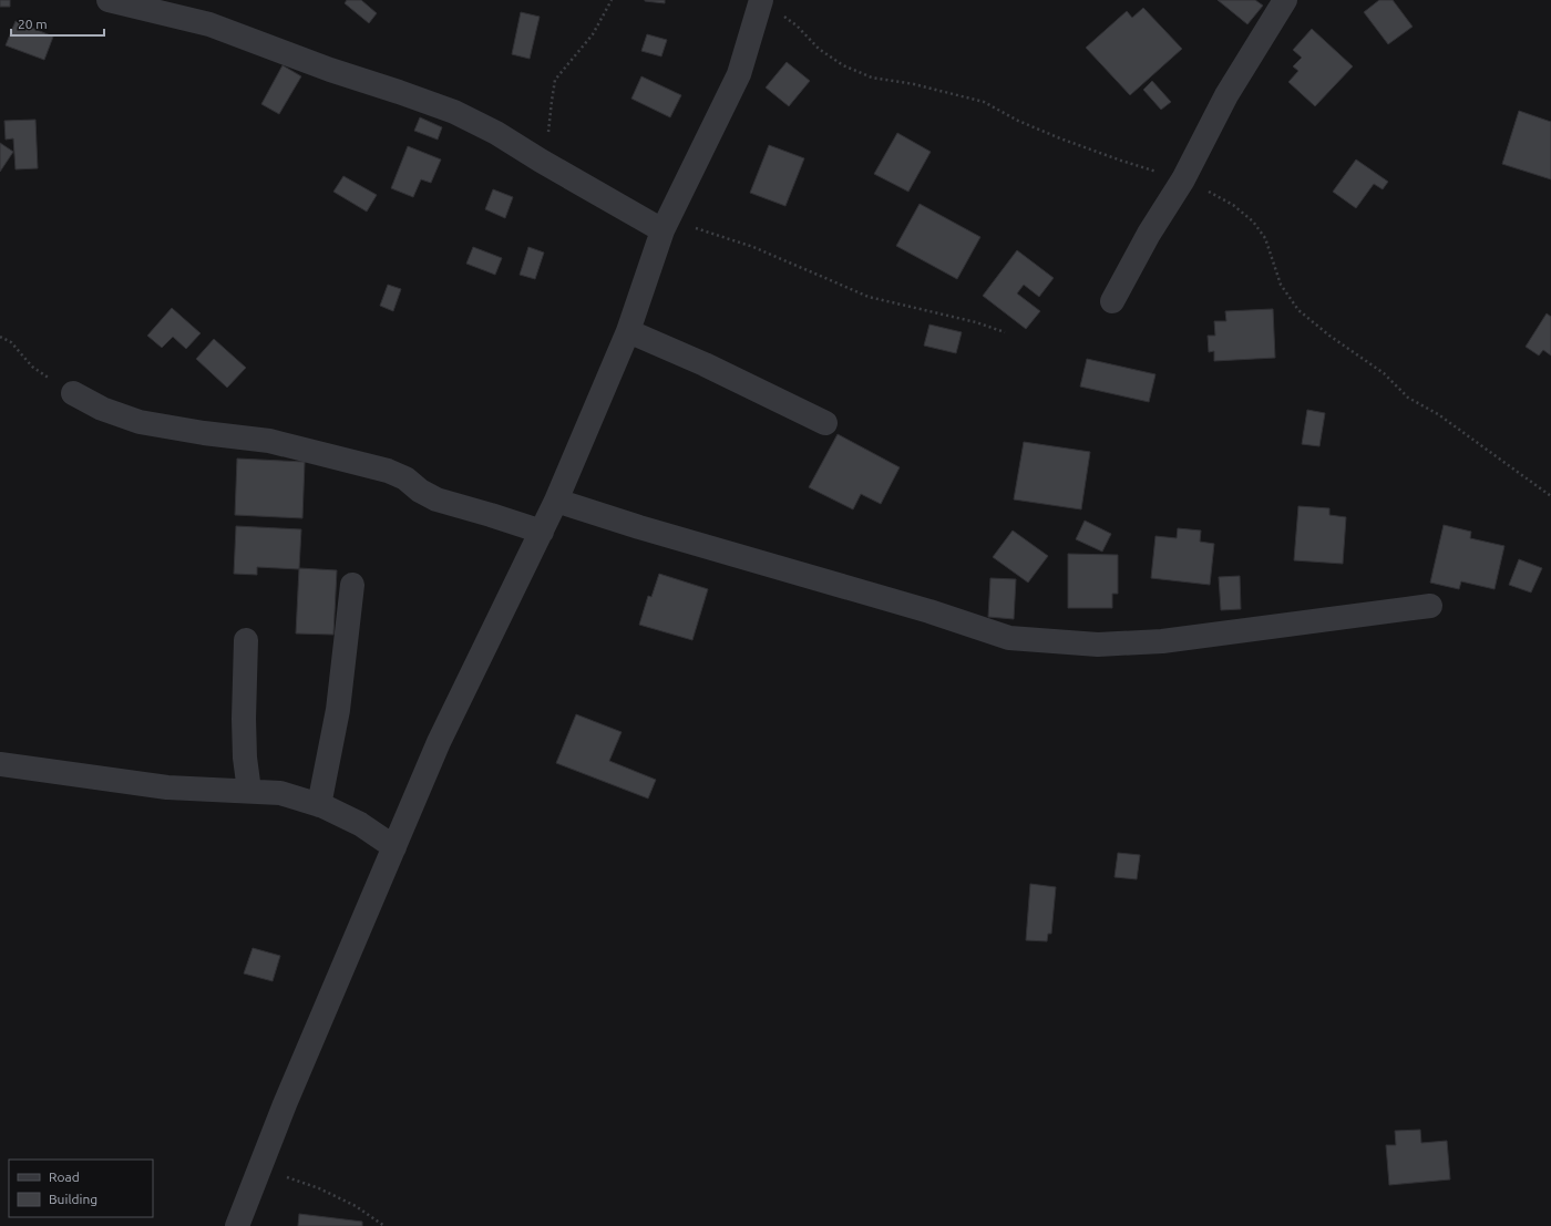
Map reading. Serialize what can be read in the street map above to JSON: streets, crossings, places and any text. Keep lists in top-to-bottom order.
{
  "legend": ["Road", "Building"],
  "scale_bar": "20 m"
}
